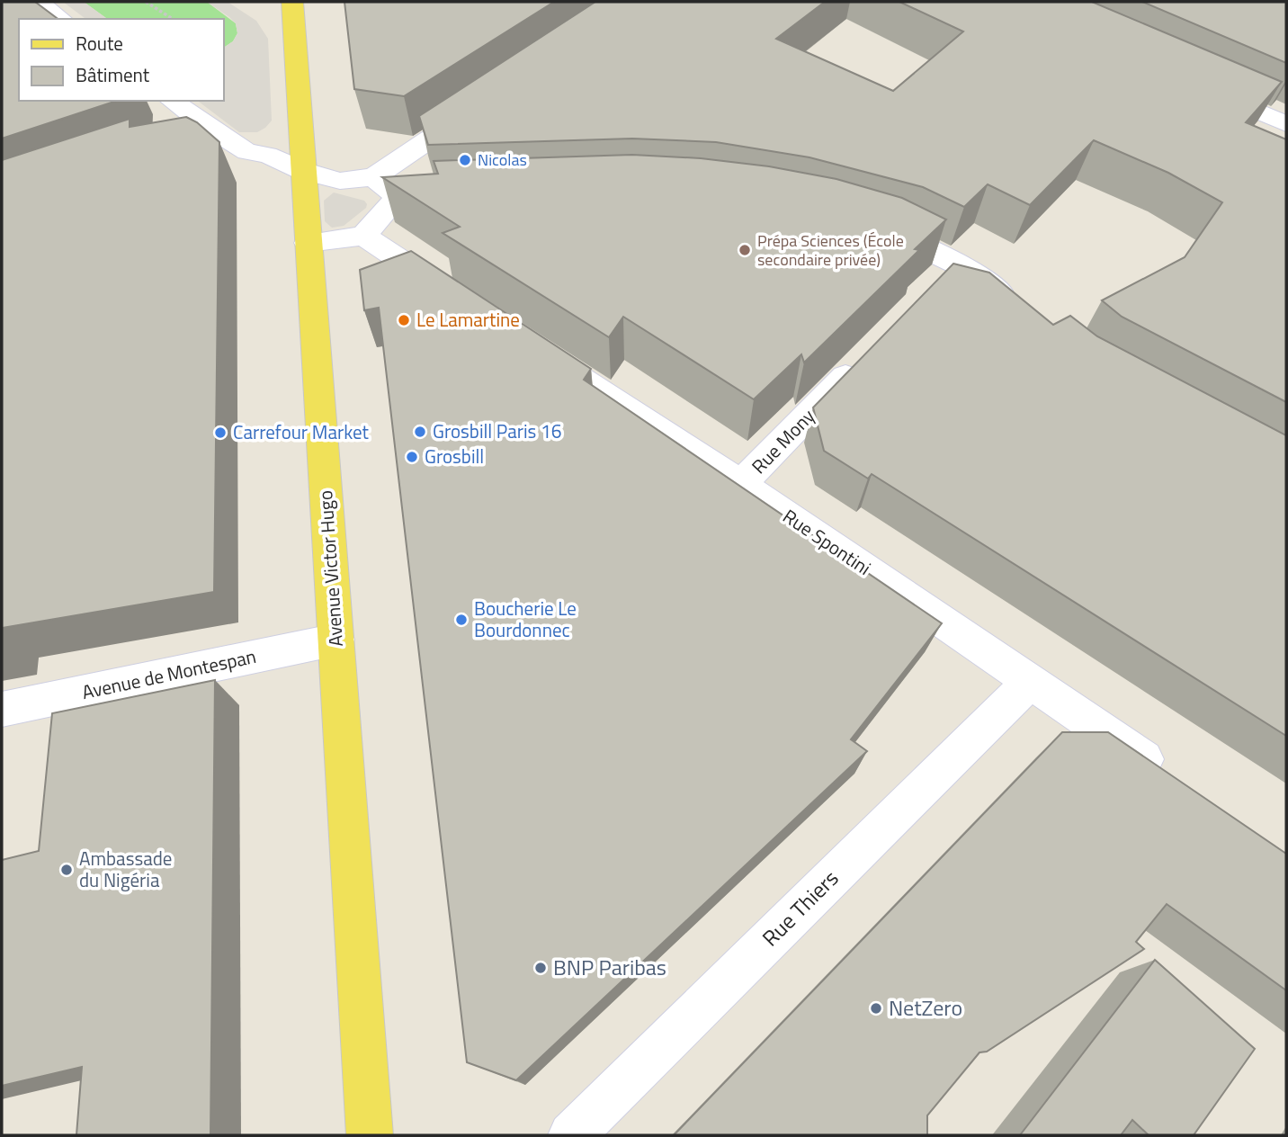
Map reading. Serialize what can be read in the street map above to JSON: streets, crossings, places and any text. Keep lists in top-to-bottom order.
{
  "streets": {
    "main road": ["Avenue Victor Hugo"],
    "street": [
      "Rue Mony",
      "Rue Spontini",
      "Avenue de Montespan",
      "Rue Thiers"
    ]
  },
  "crossings": [
    ["Rue Mony", "Rue Spontini"],
    ["Rue Spontini", "Rue Thiers"],
    ["Avenue Victor Hugo", "Avenue de Montespan"]
  ],
  "places": [
    "Nicolas",
    "Prépa Sciences (École secondaire privée)",
    "Le Lamartine",
    "Grosbill Paris 16",
    "Carrefour Market",
    "Grosbill",
    "Boucherie Le Bourdonnec",
    "Ambassade du Nigéria",
    "BNP Paribas",
    "NetZero"
  ],
  "legend": ["Route", "Bâtiment"]
}
